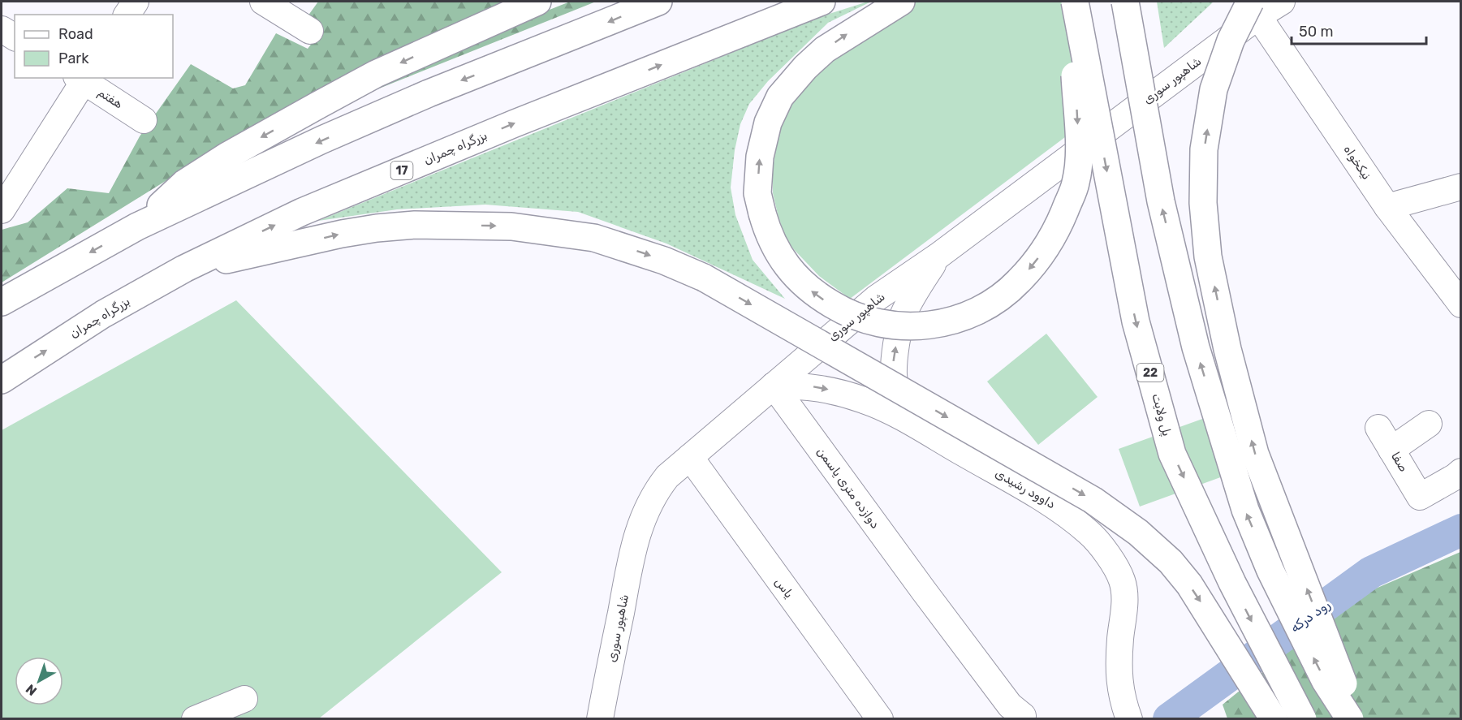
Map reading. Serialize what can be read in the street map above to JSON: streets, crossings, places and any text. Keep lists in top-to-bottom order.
{
  "streets": {
    "highway": [
      "بزرگراه چمران",
      "17",
      "22",
      "پل ولایت"
    ],
    "street": [
      "شاهپور سوری",
      "هفتم",
      "نیکخواه",
      "صفا",
      "دوازده متری یاسمن",
      "داوود رشیدی",
      "یاس"
    ]
  },
  "crossings": [
    ["شاهپور سوری", "نیکخواه"],
    ["شاهپور سوری", "دوازده متری یاسمن"],
    ["شاهپور سوری", "داوود رشیدی"],
    ["شاهپور سوری", "یاس"],
    ["دوازده متری یاسمن", "داوود رشیدی"]
  ],
  "water": ["رود درکه"],
  "legend": ["Road", "Park"],
  "scale_bar": "50 m",
  "north": "bottom left"
}
